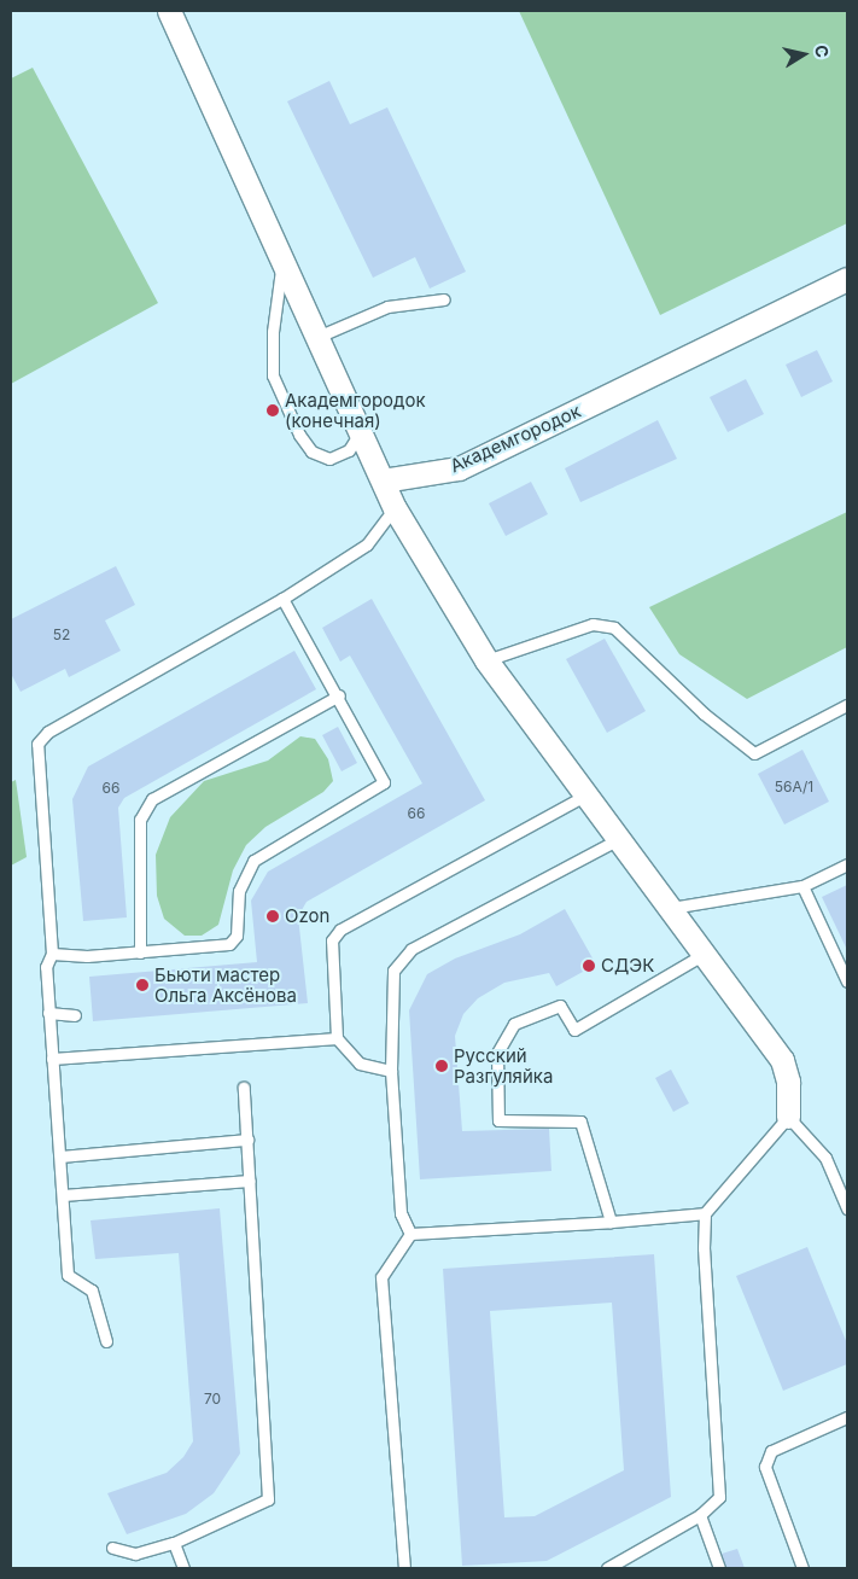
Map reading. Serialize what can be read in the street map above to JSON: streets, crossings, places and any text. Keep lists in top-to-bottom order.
{
  "streets": {
    "street": ["Академгородок"]
  },
  "places": [
    "Академгородок (конечная)",
    "Ozon",
    "СДЭК",
    "Бьюти мастер Oльга Аксёнова",
    "Русский Разгуляйка"
  ],
  "house_numbers": [
    "52",
    "56А/1",
    "66",
    "66",
    "70"
  ],
  "north": "right"
}
